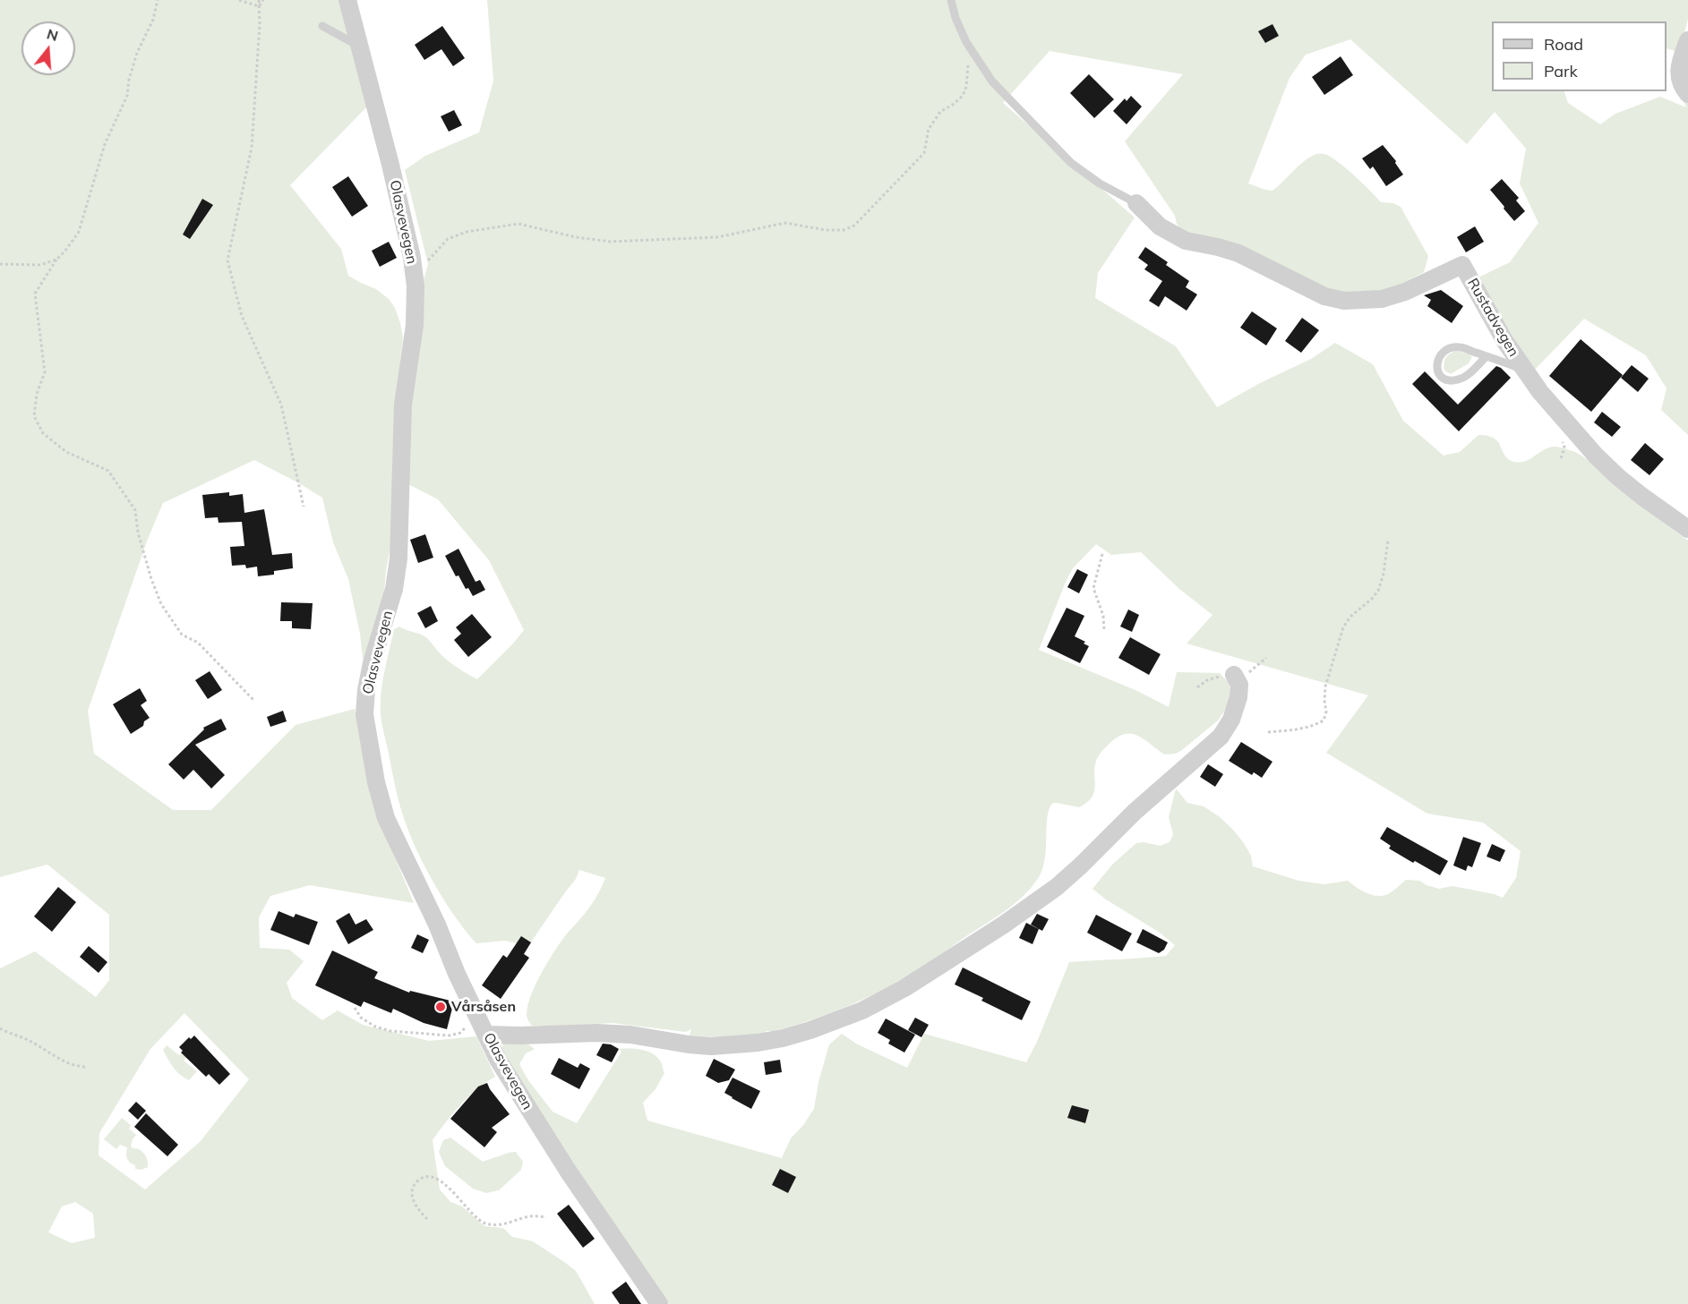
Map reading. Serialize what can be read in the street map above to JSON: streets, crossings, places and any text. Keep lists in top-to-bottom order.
{
  "streets": {
    "street": ["Olasvevegen", "Rustadvegen"]
  },
  "places": ["Vårsåsen"],
  "legend": ["Road", "Park"],
  "north": "top"
}
